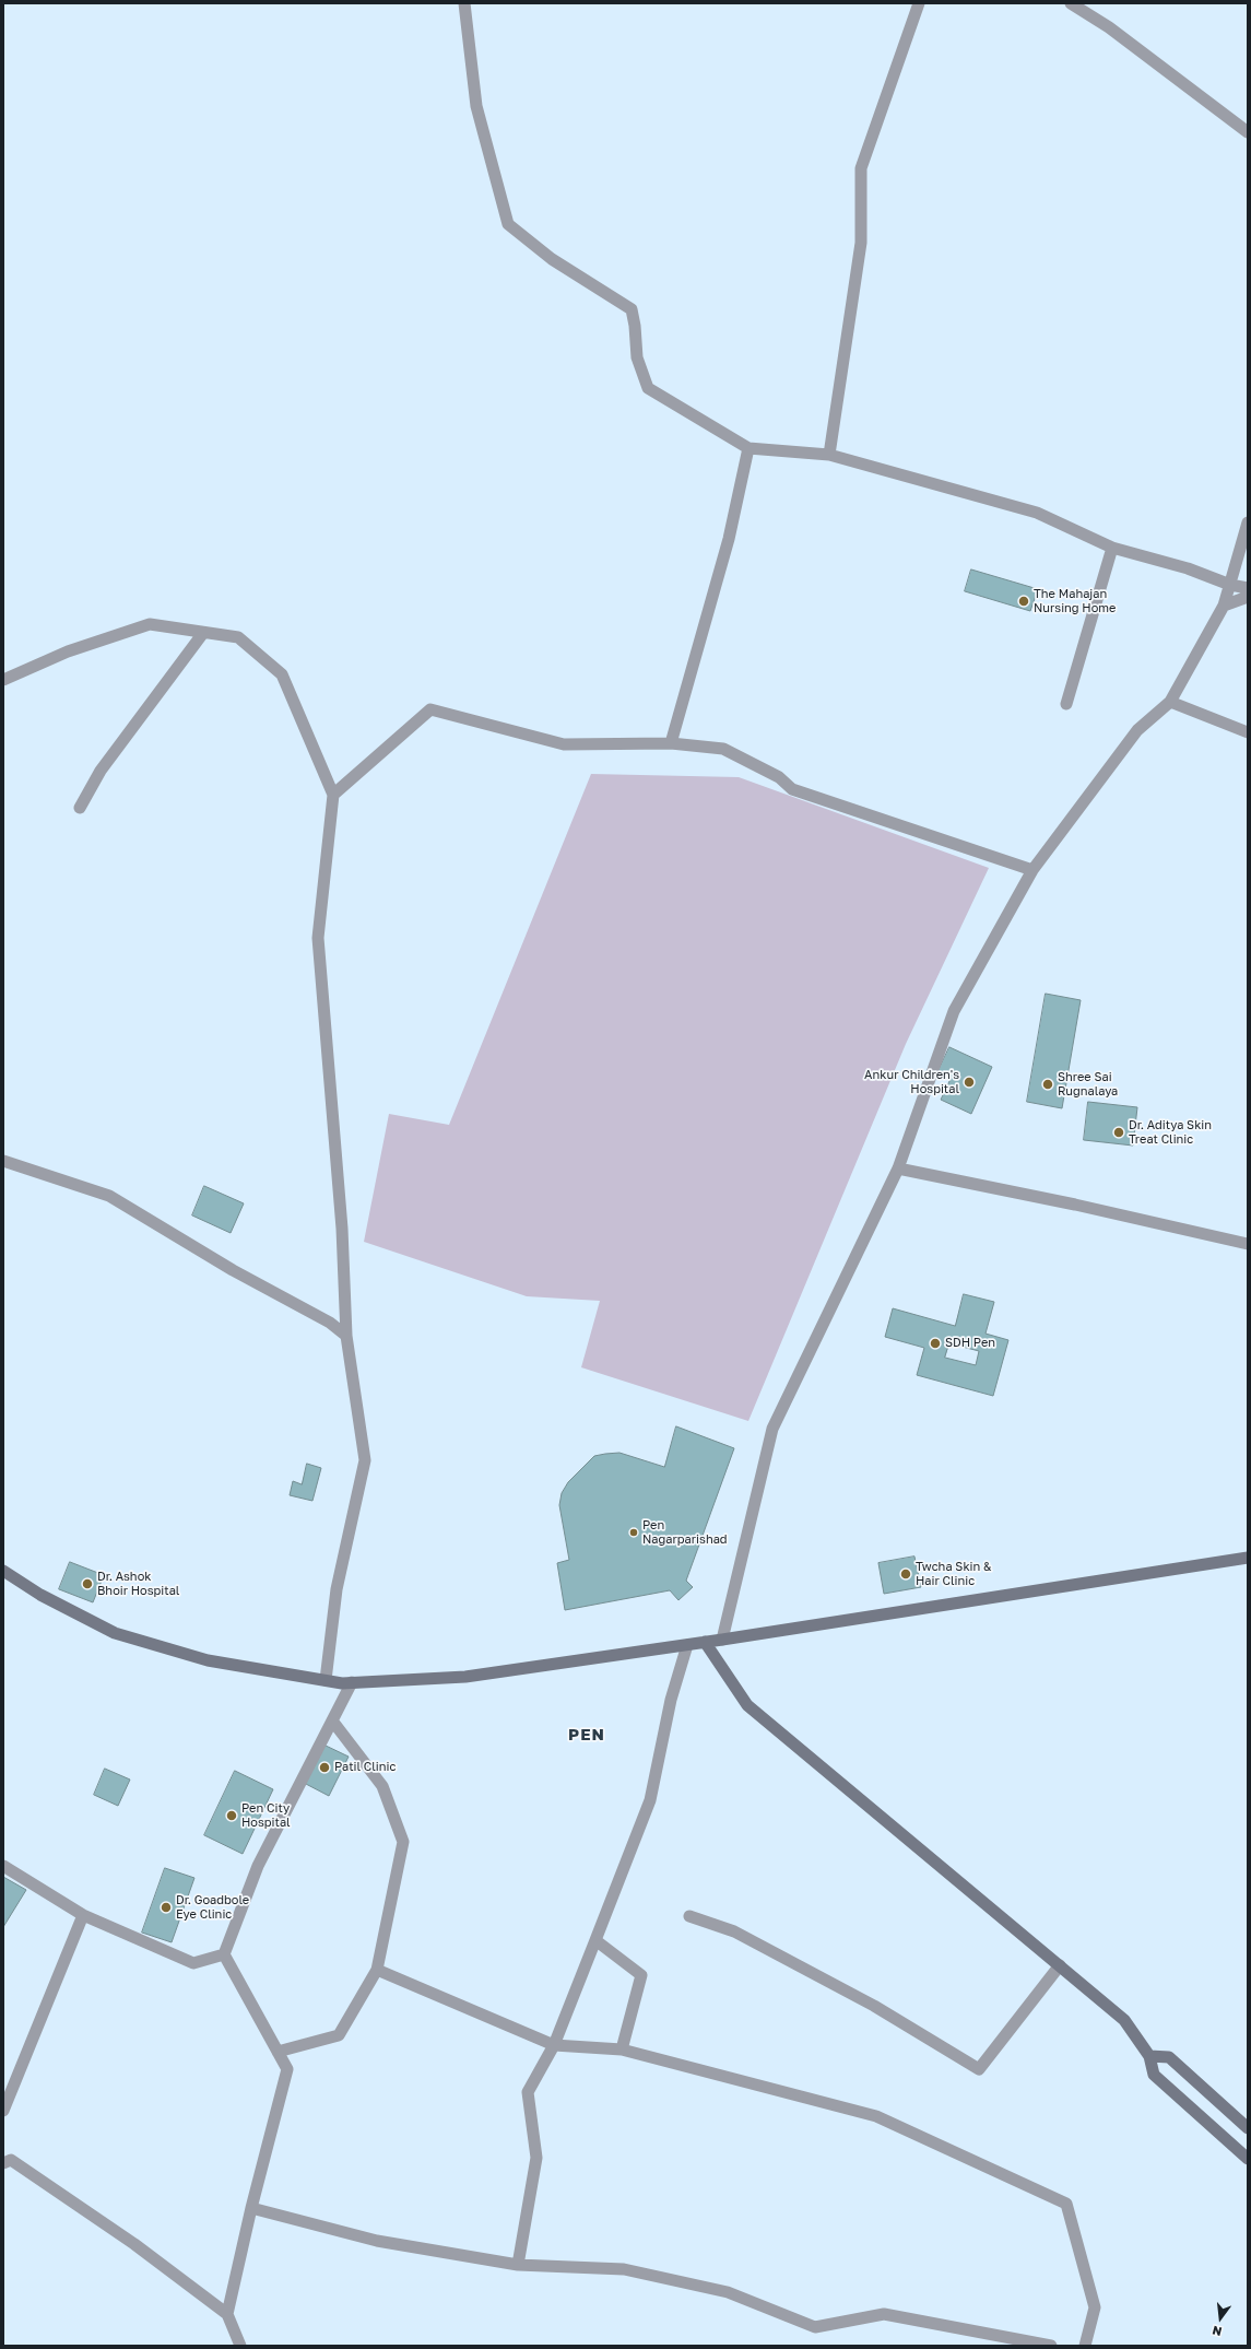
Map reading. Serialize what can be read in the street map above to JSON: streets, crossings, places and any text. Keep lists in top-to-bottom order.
{
  "districts": ["PEN"],
  "places": [
    "The Mahajan Nursing Home",
    "Ankur Children's Hospital",
    "Shree Sai Rugnalaya",
    "Dr. Aditya Skin Treat Clinic",
    "SDH Pen",
    "Pen Nagarparishad",
    "Twcha Skin & Hair Clinic",
    "Dr. Ashok Bhoir Hospital",
    "Patil Clinic",
    "Pen City Hospital",
    "Dr. Goadbole Eye Clinic"
  ],
  "north": "bottom"
}
